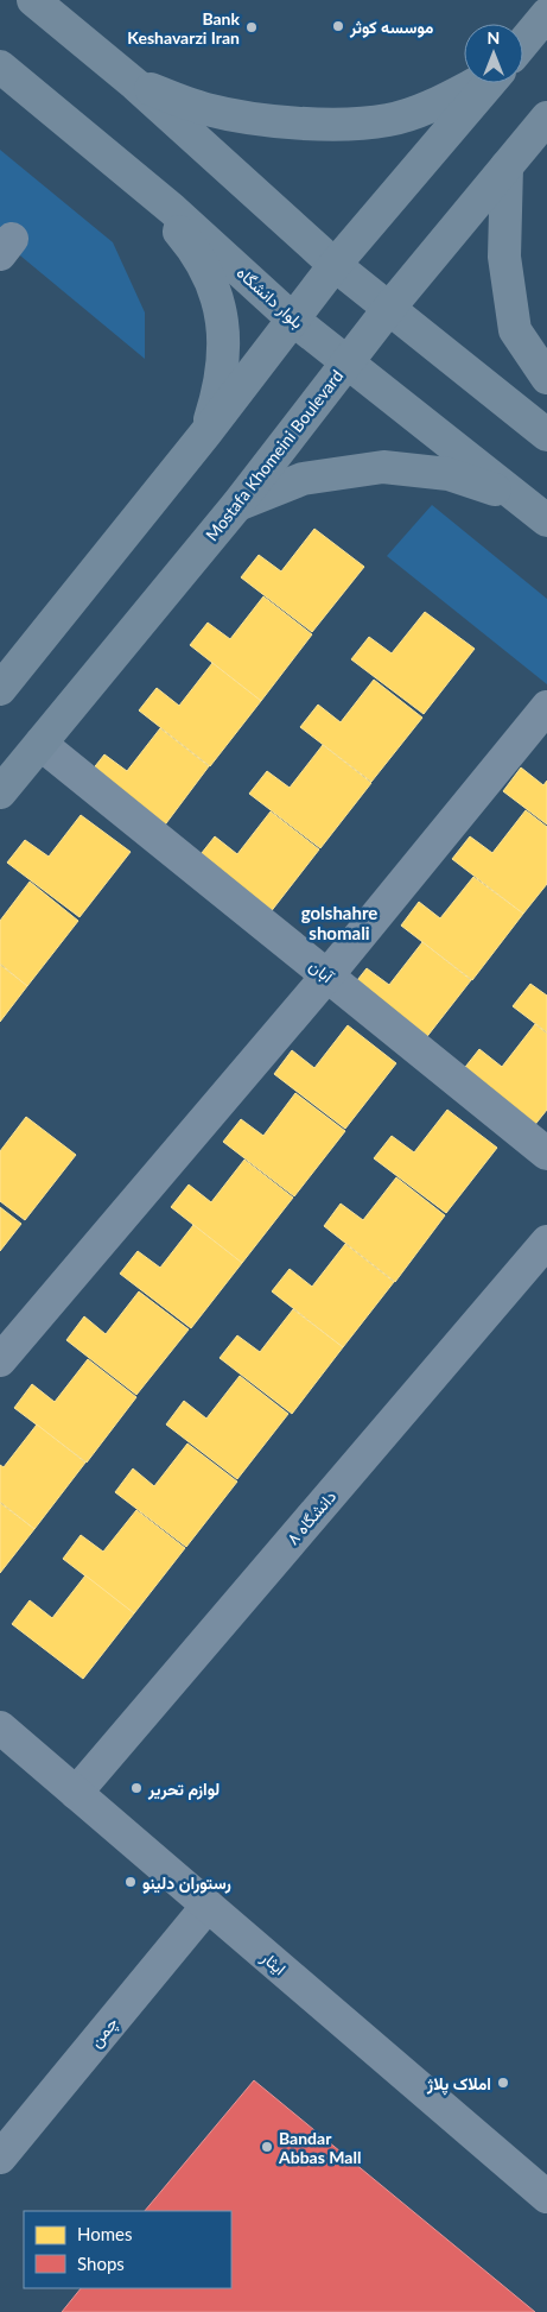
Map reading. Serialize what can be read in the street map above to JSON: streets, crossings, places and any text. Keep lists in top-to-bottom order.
{
  "streets": {
    "main road": ["بلوار دانشگاه", "Mostafa Khomeini Boulevard"],
    "street": [
      "آبان",
      "دانشگاه ۸",
      "ایثار",
      "چمن"
    ]
  },
  "crossings": [
    ["بلوار دانشگاه", "Mostafa Khomeini Boulevard"],
    ["Mostafa Khomeini Boulevard", "آبان"],
    ["دانشگاه ۸", "ایثار"],
    ["ایثار", "چمن"]
  ],
  "districts": ["golshahre shomali"],
  "places": [
    "موسسه کوثر",
    "Bank Keshavarzi Iran",
    "لوازم تحریر",
    "رستوران دلینو",
    "املاک پلاژ",
    "Bandar Abbas Mall"
  ],
  "legend": ["Homes", "Shops"],
  "north": "top"
}
